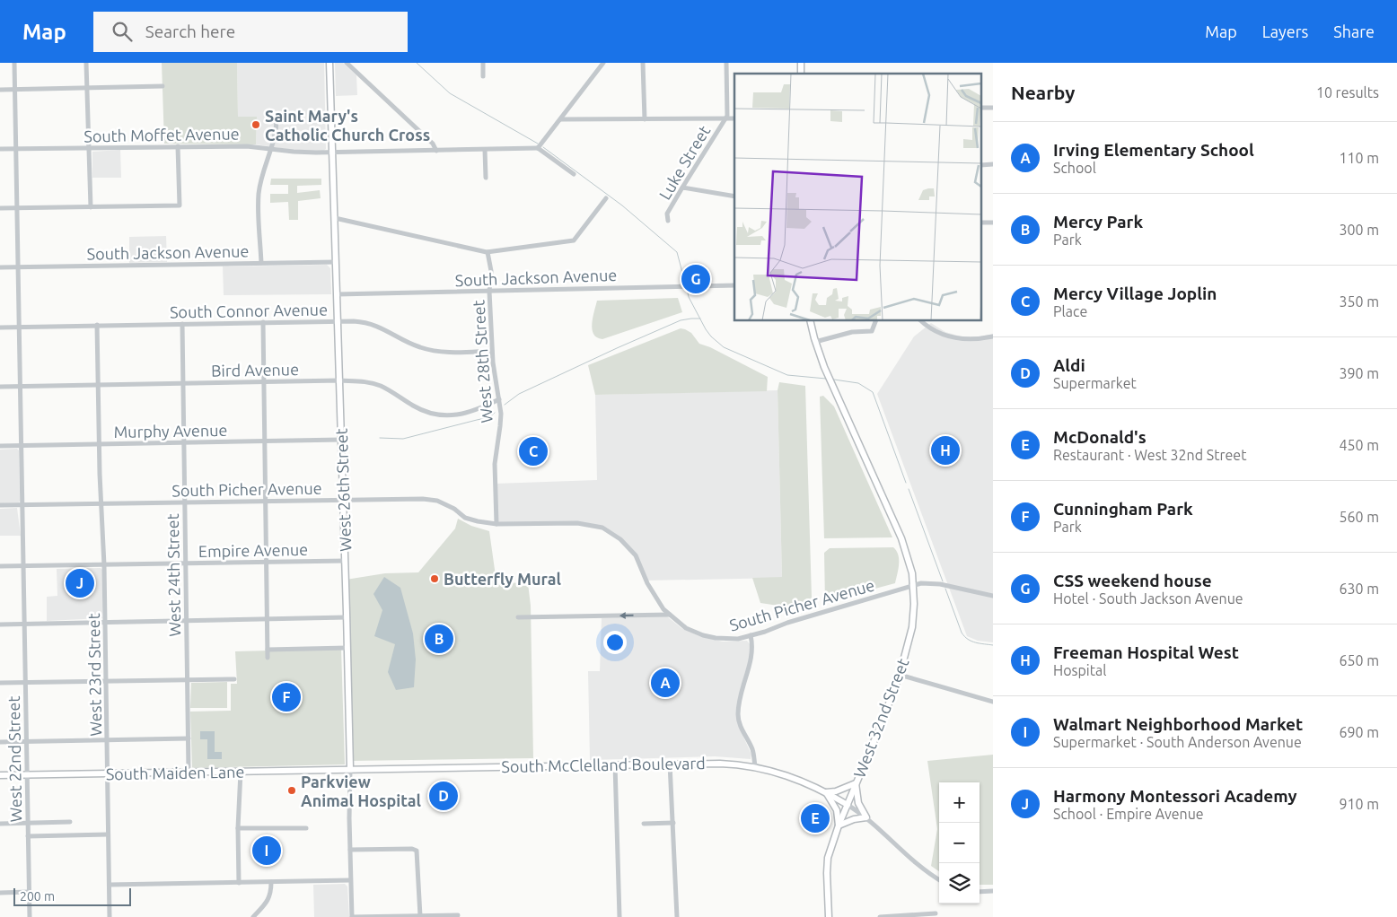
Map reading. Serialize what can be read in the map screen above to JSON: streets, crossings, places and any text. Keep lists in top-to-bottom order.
{
  "streets": {
    "main road": [
      "West 26th Street",
      "West 32nd Street",
      "South McClelland Boulevard",
      "South Maiden Lane"
    ],
    "street": [
      "South Moffet Avenue",
      "Luke Street",
      "South Jackson Avenue",
      "South Connor Avenue",
      "West 28th Street",
      "Bird Avenue",
      "Murphy Avenue",
      "South Picher Avenue",
      "Empire Avenue",
      "West 24th Street",
      "West 23rd Street",
      "West 22nd Street"
    ]
  },
  "crossings": [
    ["South Moffet Avenue", "West 26th Street"],
    ["South Moffet Avenue", "West 22nd Street"],
    ["South Jackson Avenue", "West 28th Street"],
    ["South Jackson Avenue", "West 26th Street"],
    ["South Jackson Avenue", "West 22nd Street"],
    ["South Connor Avenue", "West 28th Street"],
    ["South Connor Avenue", "West 26th Street"],
    ["South Connor Avenue", "West 24th Street"],
    ["South Connor Avenue", "West 23rd Street"],
    ["South Connor Avenue", "West 22nd Street"],
    ["West 28th Street", "Bird Avenue"],
    ["West 28th Street", "South Picher Avenue"],
    ["Bird Avenue", "West 26th Street"],
    ["Bird Avenue", "West 24th Street"],
    ["Bird Avenue", "West 23rd Street"],
    ["Bird Avenue", "West 22nd Street"],
    ["Murphy Avenue", "West 26th Street"],
    ["Murphy Avenue", "West 24th Street"],
    ["Murphy Avenue", "West 23rd Street"],
    ["Murphy Avenue", "West 22nd Street"],
    ["South Picher Avenue", "West 26th Street"],
    ["South Picher Avenue", "West 24th Street"],
    ["South Picher Avenue", "West 23rd Street"],
    ["South Picher Avenue", "West 32nd Street"],
    ["South Picher Avenue", "West 22nd Street"],
    ["West 26th Street", "Empire Avenue"],
    ["West 26th Street", "South McClelland Boulevard"],
    ["West 26th Street", "South Maiden Lane"],
    ["Empire Avenue", "West 24th Street"],
    ["Empire Avenue", "West 23rd Street"],
    ["Empire Avenue", "West 22nd Street"],
    ["West 24th Street", "South Maiden Lane"],
    ["West 23rd Street", "South Maiden Lane"],
    ["West 32nd Street", "South McClelland Boulevard"],
    ["West 22nd Street", "South Maiden Lane"],
    ["South McClelland Boulevard", "South Maiden Lane"]
  ],
  "places": ["Saint Mary's Catholic Church Cross", "Butterfly Mural", "Parkview Animal Hospital"],
  "scale_bar": "200 m",
  "page": {
    "header": "Map",
    "search": "Search here",
    "nav": ["Map", "Layers", "Share"],
    "heading": ["Nearby", "10 results"],
    "list": [
      {
        "mark": "A",
        "name": "Irving Elementary School",
        "note": "School",
        "value": "110 m"
      },
      {
        "mark": "B",
        "name": "Mercy Park",
        "note": "Park",
        "value": "300 m"
      },
      {
        "mark": "C",
        "name": "Mercy Village Joplin",
        "note": "Place",
        "value": "350 m"
      },
      {
        "mark": "D",
        "name": "Aldi",
        "note": "Supermarket",
        "value": "390 m"
      },
      {
        "mark": "E",
        "name": "McDonald's",
        "note": "Restaurant · West 32nd Street",
        "value": "450 m"
      },
      {
        "mark": "F",
        "name": "Cunningham Park",
        "note": "Park",
        "value": "560 m"
      },
      {
        "mark": "G",
        "name": "CSS weekend house",
        "note": "Hotel · South Jackson Avenue",
        "value": "630 m"
      },
      {
        "mark": "H",
        "name": "Freeman Hospital West",
        "note": "Hospital",
        "value": "650 m"
      },
      {
        "mark": "I",
        "name": "Walmart Neighborhood Market",
        "note": "Supermarket · South Anderson Avenue",
        "value": "690 m"
      },
      {
        "mark": "J",
        "name": "Harmony Montessori Academy",
        "note": "School · Empire Avenue",
        "value": "910 m"
      }
    ],
    "pins": [
      "G",
      "H",
      "C",
      "J",
      "B",
      "A",
      "F",
      "D",
      "E",
      "I"
    ],
    "map_buttons": ["+", "−"],
    "scale": "200 m"
  }
}
